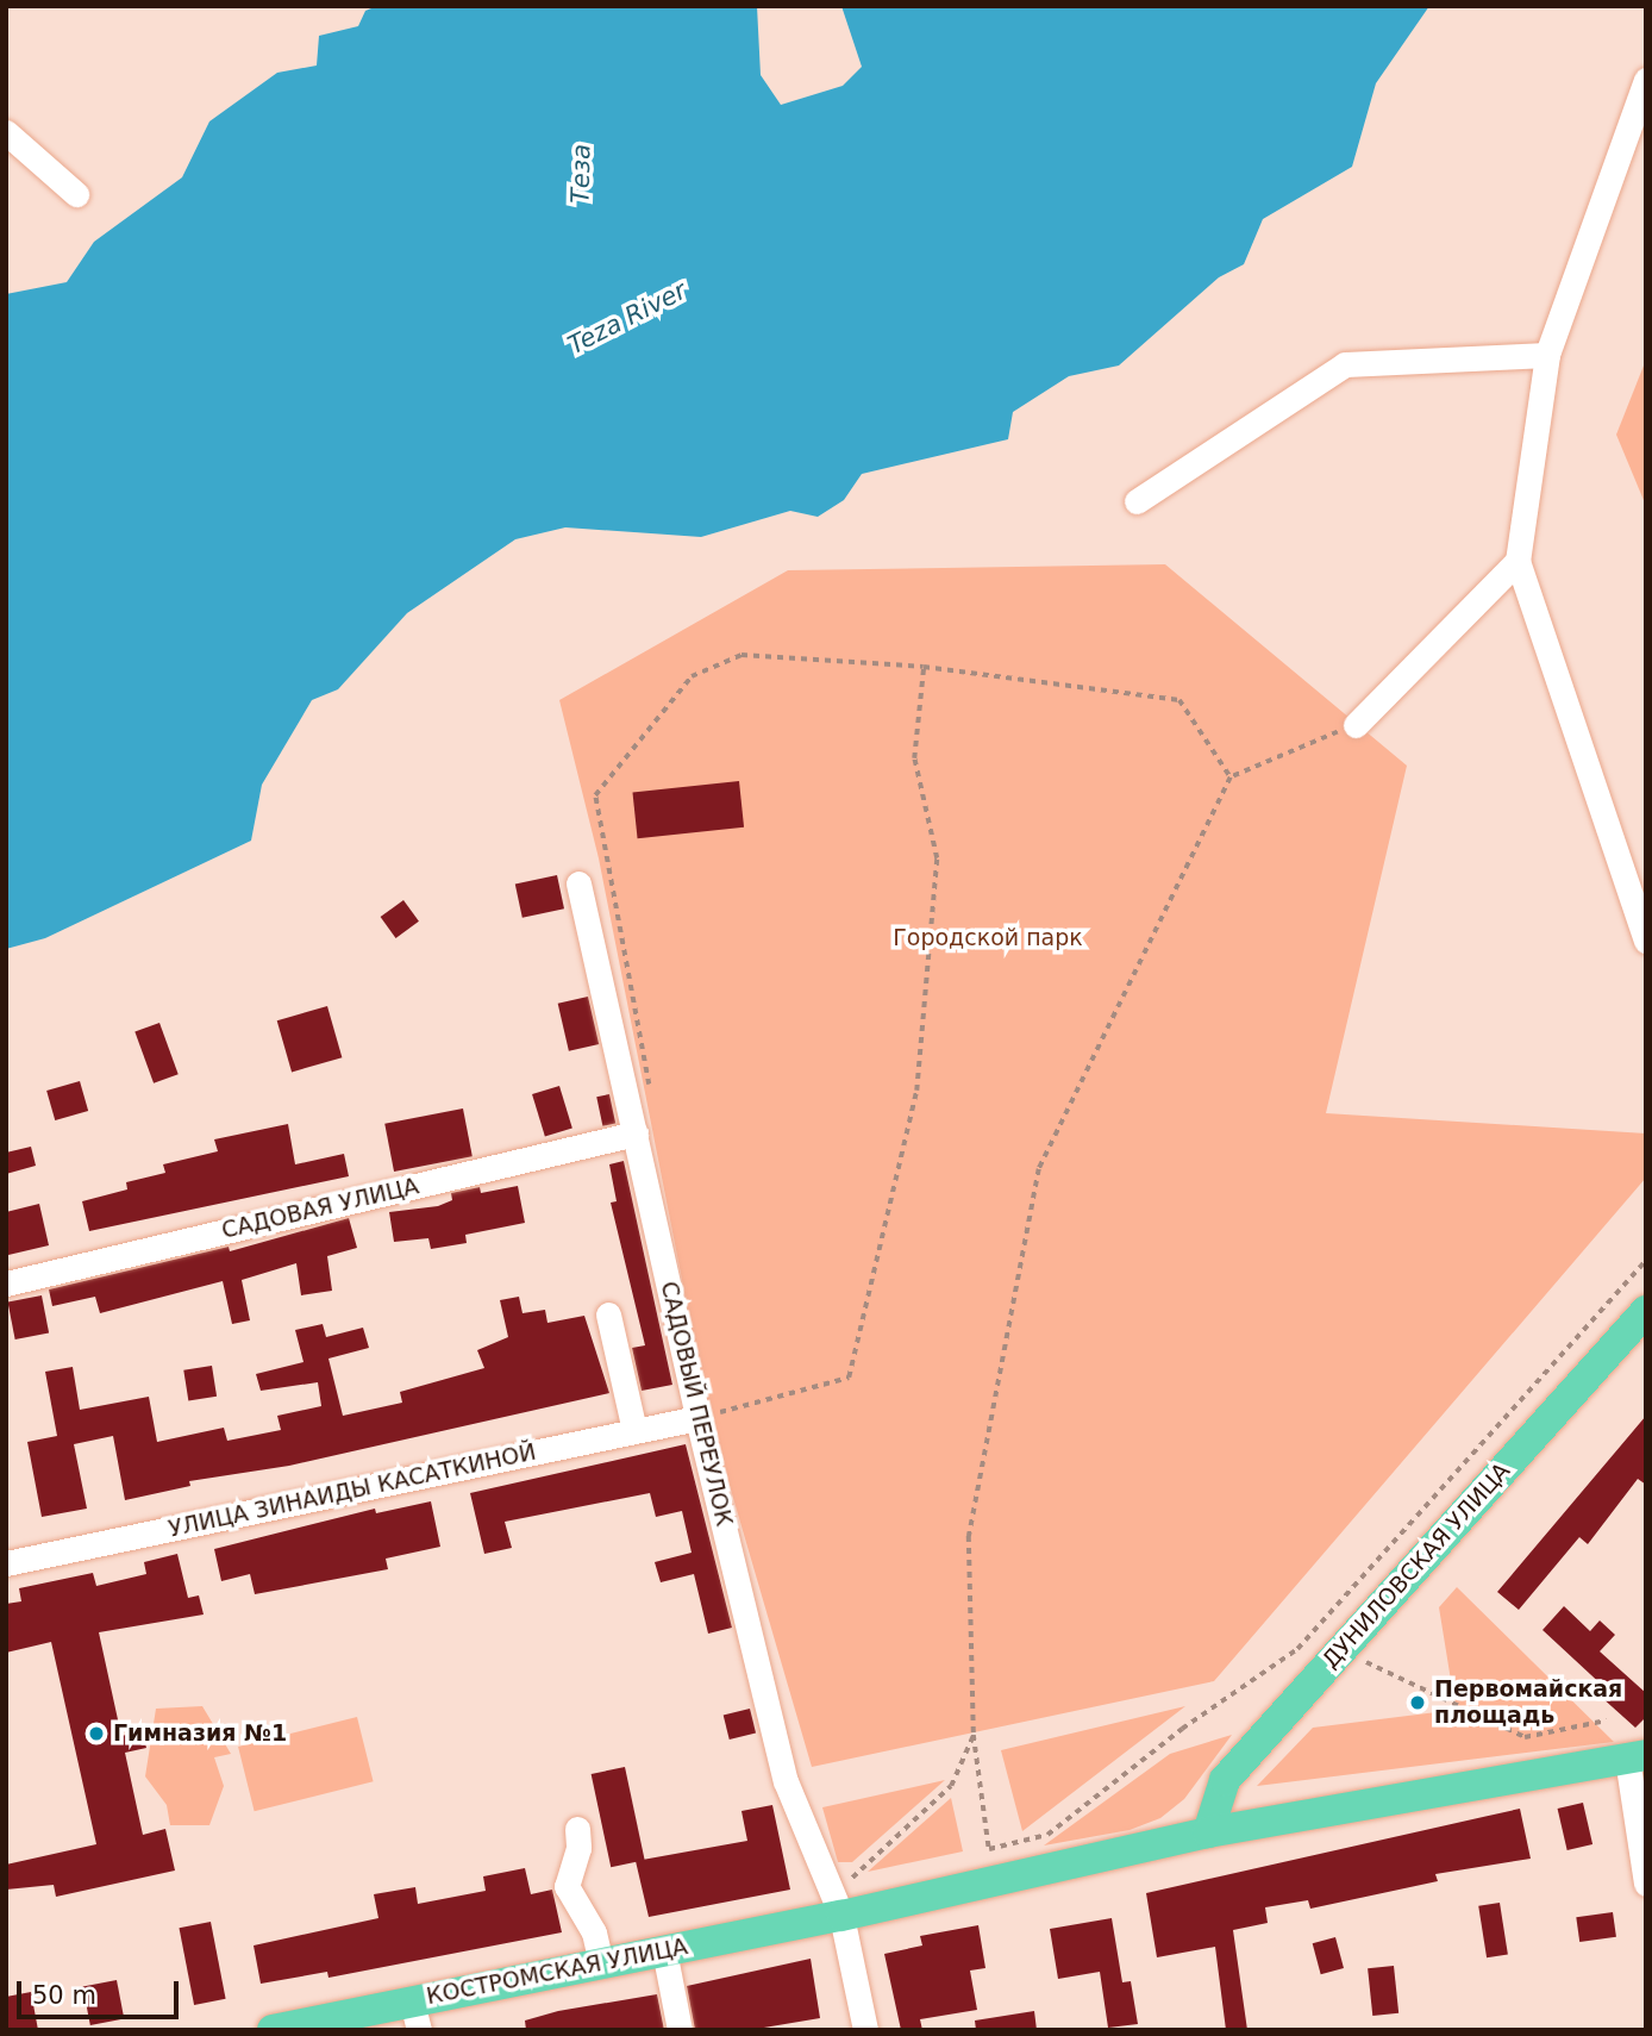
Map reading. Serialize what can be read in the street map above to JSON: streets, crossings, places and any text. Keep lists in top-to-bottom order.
{
  "streets": {
    "main road": ["ДУНИЛОВСКАЯ УЛИЦА", "КОСТРОМСКАЯ УЛИЦА"],
    "street": ["САДОВАЯ УЛИЦА", "САДОВЫЙ ПЕРЕУЛОК", "УЛИЦА ЗИНАИДЫ КАСАТКИНОЙ"]
  },
  "crossings": [
    ["САДОВАЯ УЛИЦА", "САДОВЫЙ ПЕРЕУЛОК"],
    ["САДОВЫЙ ПЕРЕУЛОК", "УЛИЦА ЗИНАИДЫ КАСАТКИНОЙ"],
    ["САДОВЫЙ ПЕРЕУЛОК", "КОСТРОМСКАЯ УЛИЦА"]
  ],
  "water": ["Теза", "Teza River"],
  "parks": ["Городской парк"],
  "places": ["Первомайская площадь", "Гимназия №1"],
  "scale_bar": "50 m"
}
